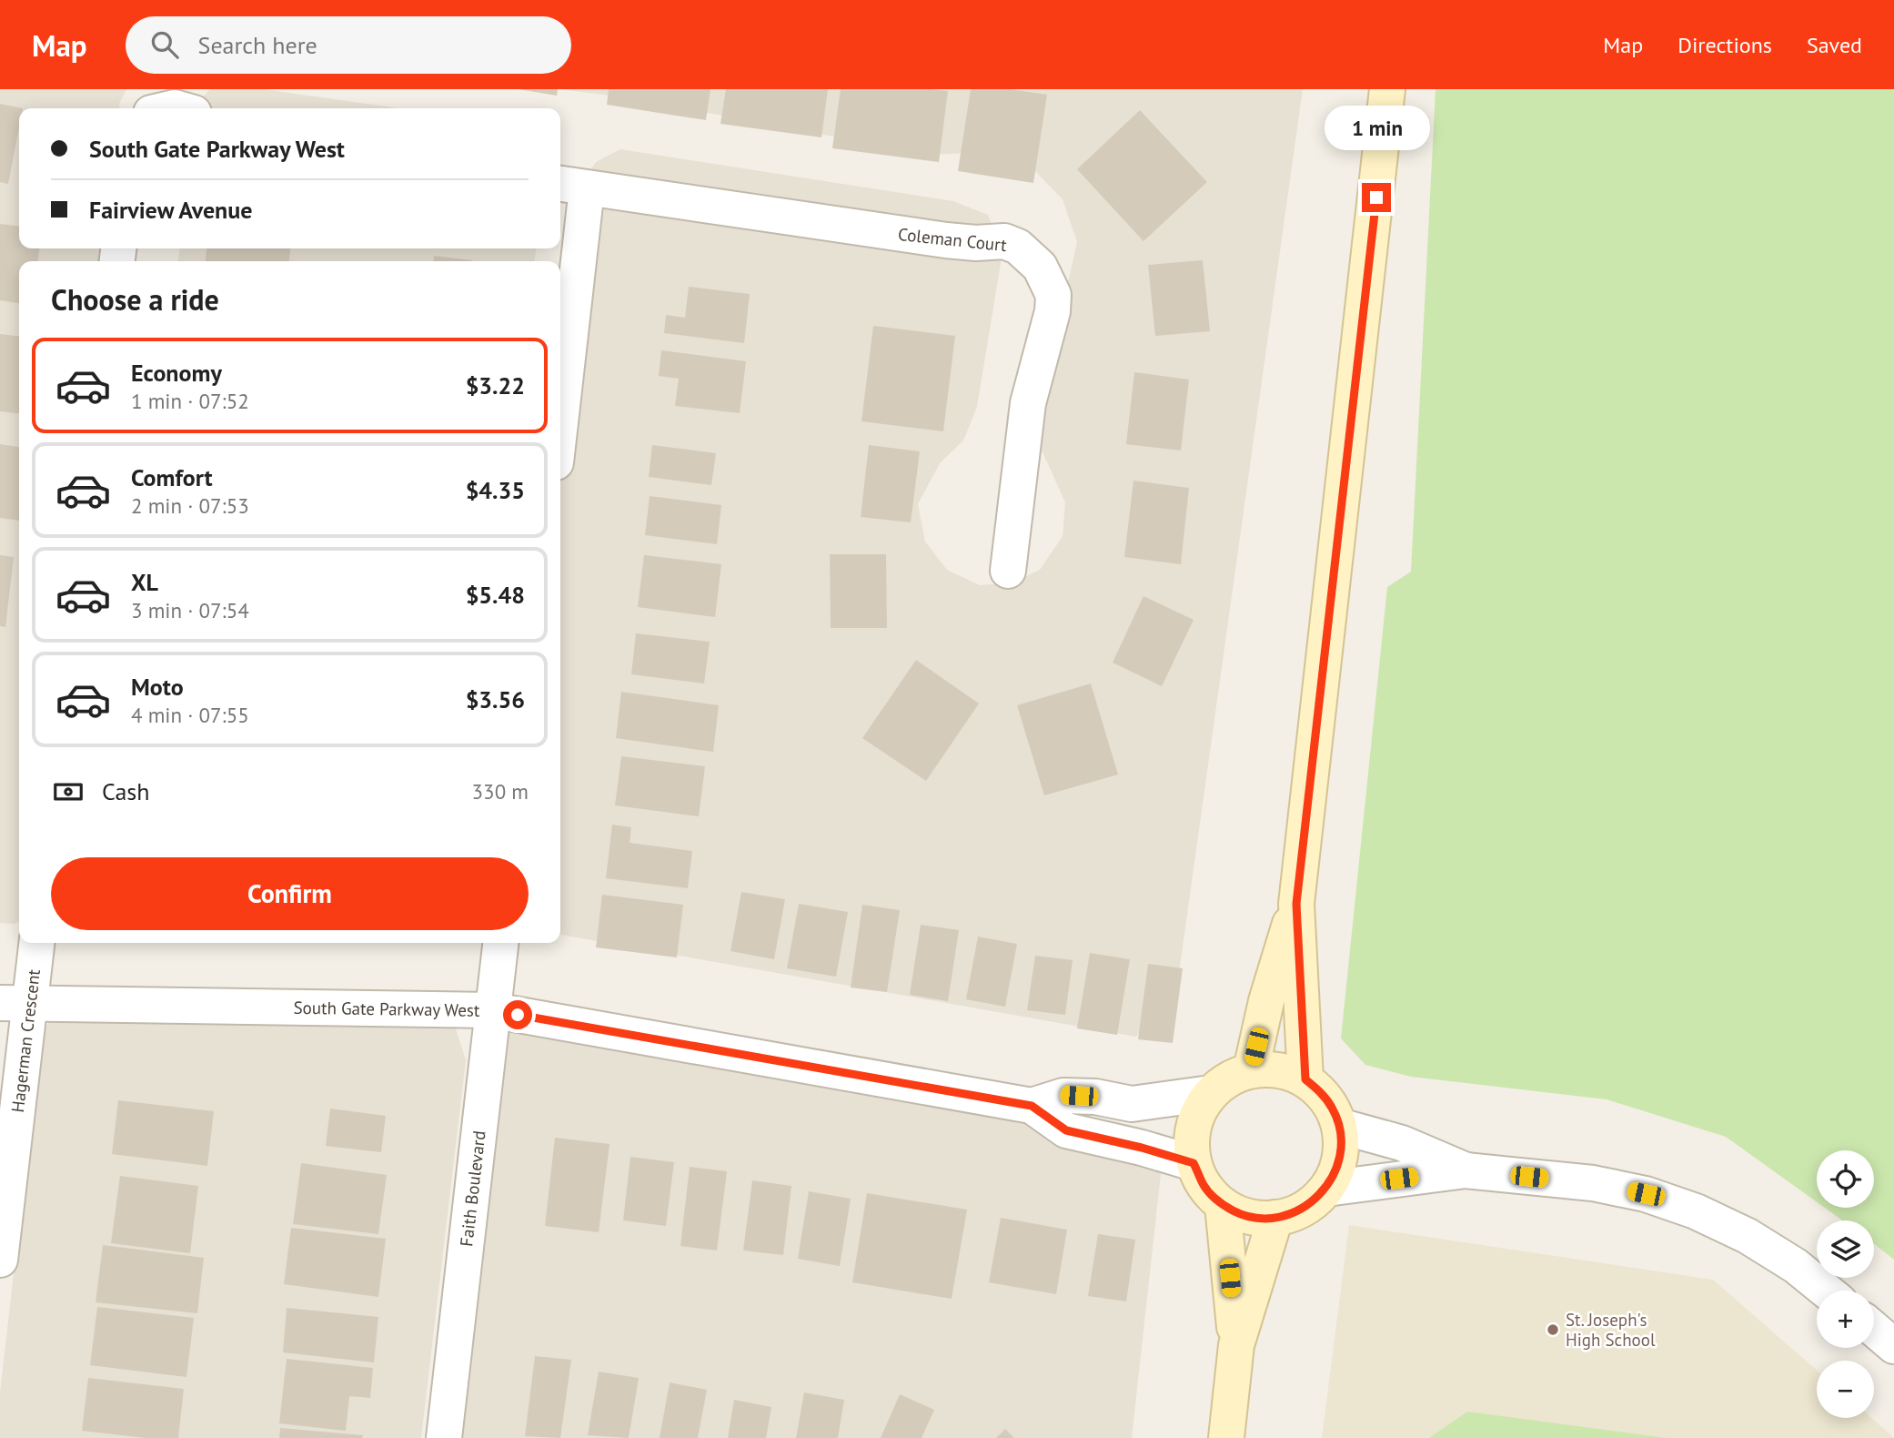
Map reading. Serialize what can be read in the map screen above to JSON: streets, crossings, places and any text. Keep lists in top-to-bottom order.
{
  "streets": {
    "street": [
      "Coleman Court",
      "South Gate Parkway West",
      "Hagerman Crescent",
      "Faith Boulevard"
    ]
  },
  "crossings": [
    ["South Gate Parkway West", "Hagerman Crescent"],
    ["South Gate Parkway West", "Faith Boulevard"]
  ],
  "places": ["St. Joseph's High School"],
  "page": {
    "header": "Map",
    "search": "Search here",
    "nav": ["Map", "Directions", "Saved"],
    "bubble": "1 min",
    "banner": ["South Gate Parkway West", "Fairview Avenue"],
    "heading": "Choose a ride",
    "list": [
      {
        "name": "Economy",
        "note": "1 min · 07:52",
        "value": "$3.22"
      },
      {
        "name": "Comfort",
        "note": "2 min · 07:53",
        "value": "$4.35"
      },
      {
        "name": "XL",
        "note": "3 min · 07:54",
        "value": "$5.48"
      },
      {
        "name": "Moto",
        "note": "4 min · 07:55",
        "value": "$3.56"
      }
    ],
    "pay": ["Cash", "330 m"],
    "buttons": "Confirm",
    "map_buttons": ["+", "−"]
  }
}
